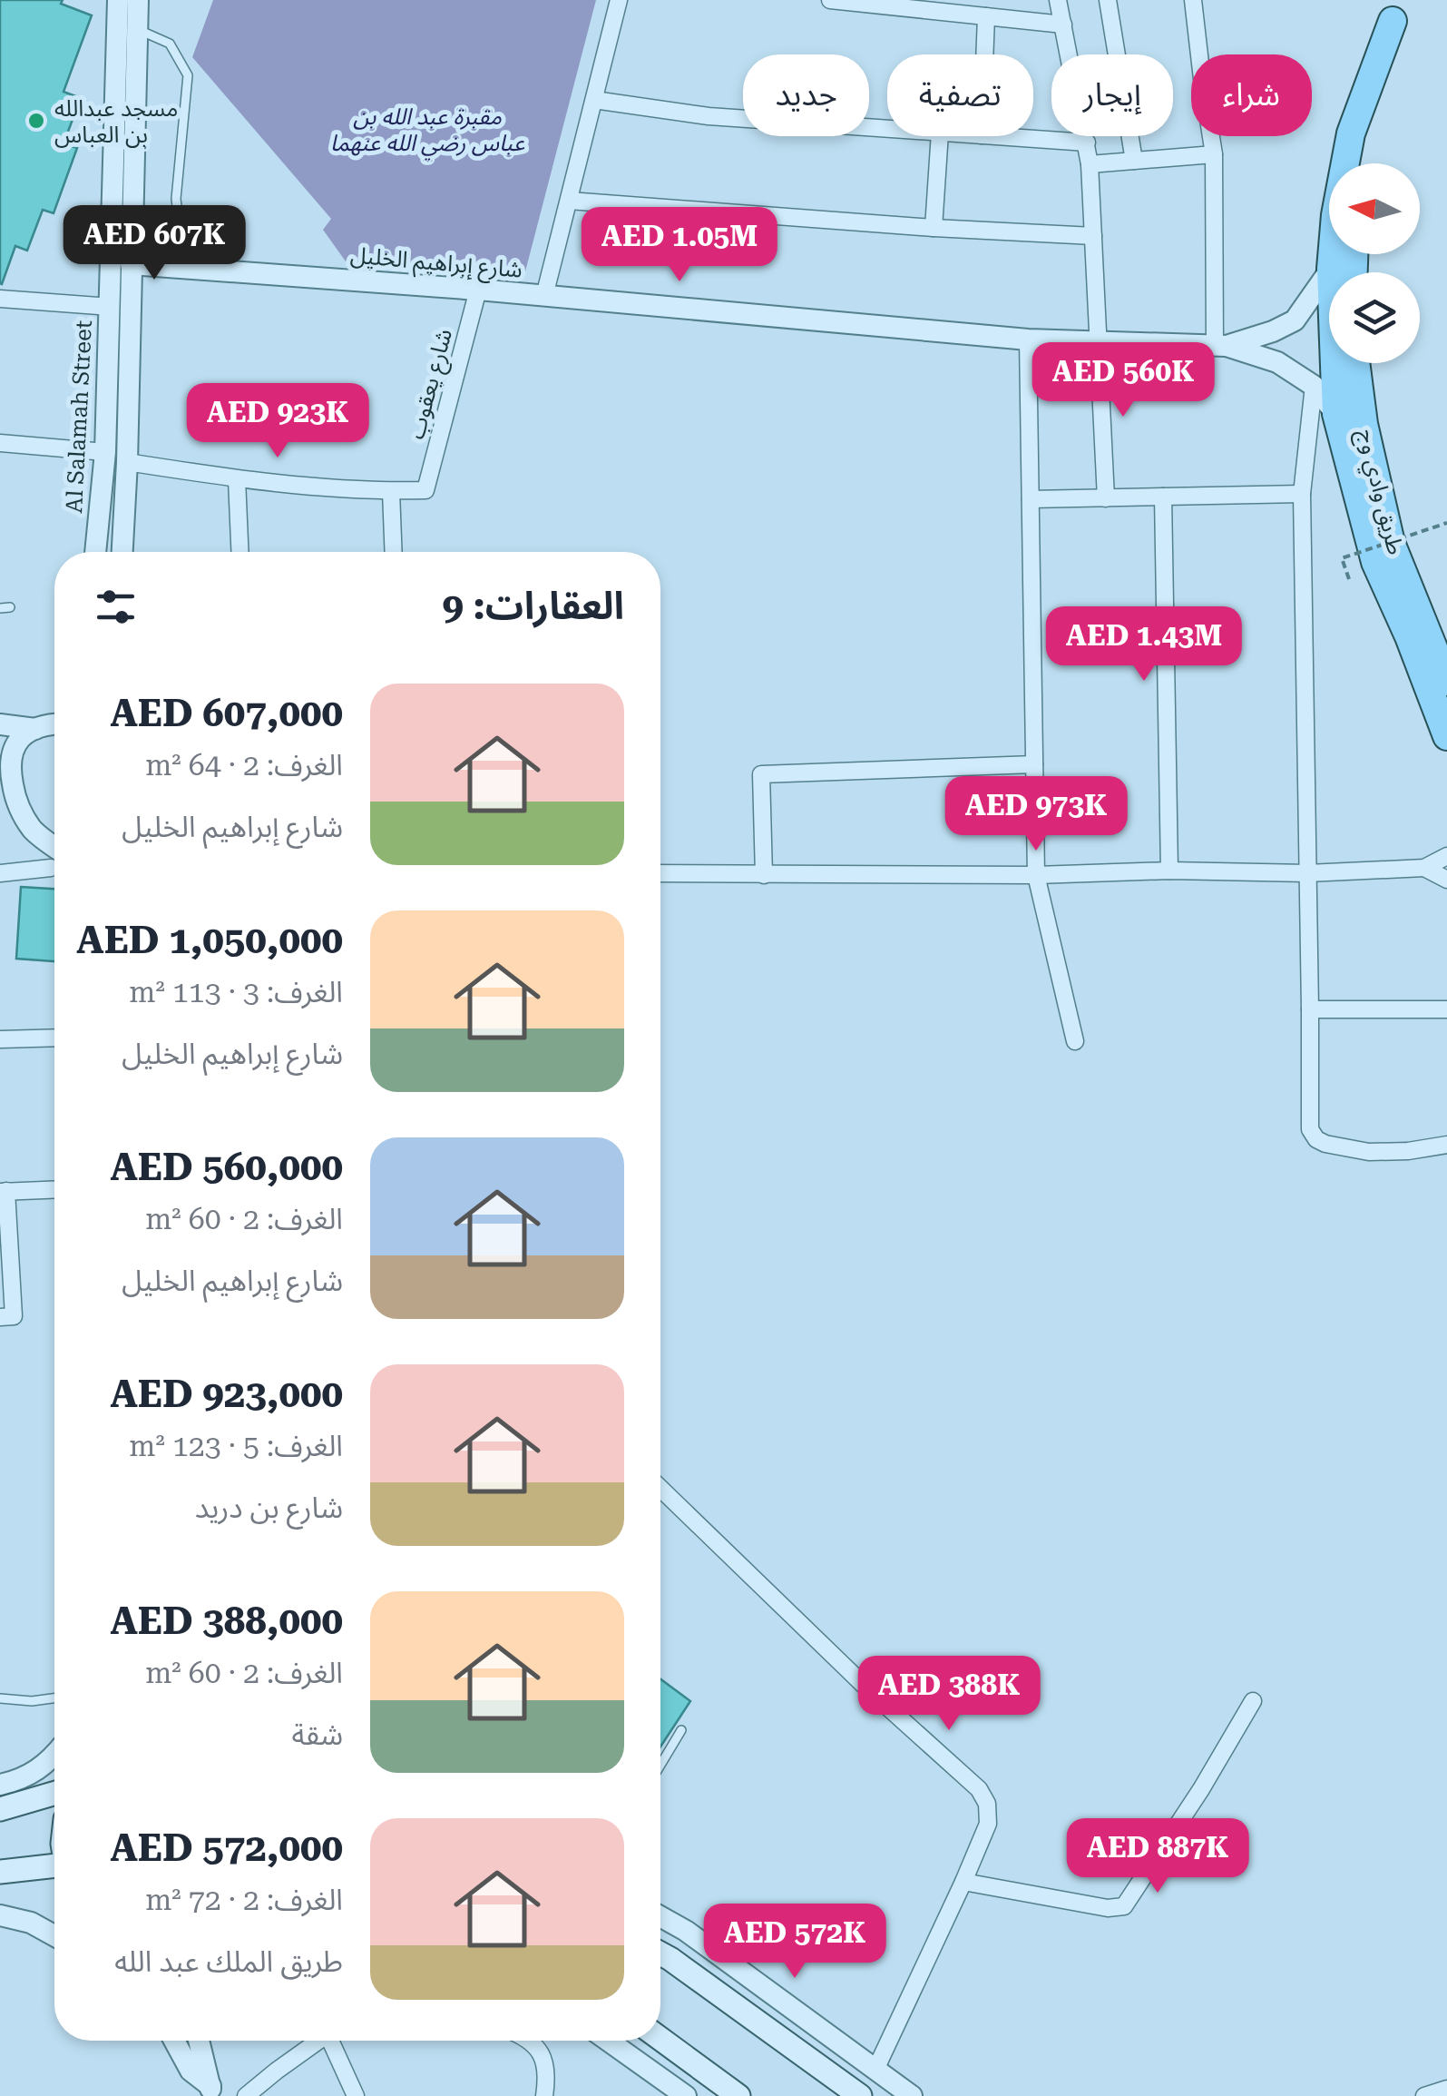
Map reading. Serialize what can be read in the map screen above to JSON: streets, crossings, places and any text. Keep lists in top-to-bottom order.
{
  "streets": {
    "main road": ["طريق وادي وج"],
    "street": ["شارع إبراهيم الخليل", "شارع يعقوب", "Al Salamah Street"]
  },
  "crossings": [
    ["شارع إبراهيم الخليل", "شارع يعقوب"],
    ["شارع إبراهيم الخليل", "Al Salamah Street"]
  ],
  "parks": ["مقبرة عبد الله بن عباس رضي الله عنهما"],
  "places": ["مسجد عبدالله بن العباس"],
  "north": "left",
  "page": {
    "chip": [
      "شراء",
      "إيجار",
      "تصفية",
      "جديد"
    ],
    "price": [
      "AED 607K",
      "AED 1.05M",
      "AED 560K",
      "AED 923K",
      "AED 1.43M",
      "AED 973K",
      "AED 388K",
      "AED 887K",
      "AED 572K"
    ],
    "heading": "العقارات: 9",
    "list": [
      {
        "name": "AED 607,000",
        "note": "الغرف: 2 · 64 m² · شارع إبراهيم الخليل"
      },
      {
        "name": "AED 1,050,000",
        "note": "الغرف: 3 · 113 m² · شارع إبراهيم الخليل"
      },
      {
        "name": "AED 560,000",
        "note": "الغرف: 2 · 60 m² · شارع إبراهيم الخليل"
      },
      {
        "name": "AED 923,000",
        "note": "الغرف: 5 · 123 m² · شارع بن دريد"
      },
      {
        "name": "AED 388,000",
        "note": "الغرف: 2 · 60 m² · شقة"
      },
      {
        "name": "AED 572,000",
        "note": "الغرف: 2 · 72 m² · طريق الملك عبد الله"
      }
    ]
  }
}
